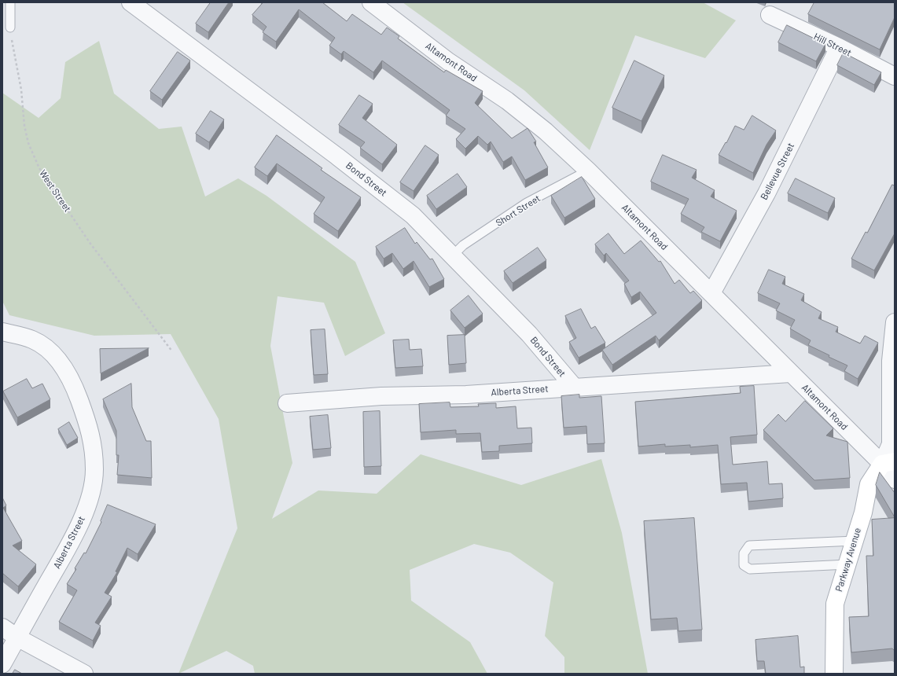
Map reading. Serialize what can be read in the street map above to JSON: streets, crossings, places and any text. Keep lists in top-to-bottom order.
{
  "streets": {
    "street": [
      "Hill Street",
      "Altamont Road",
      "Bellevue Street",
      "Bond Street",
      "Alberta Street",
      "Parkway Avenue"
    ],
    "lane": ["Short Street"],
    "path": ["West Street"]
  },
  "crossings": [
    ["Hill Street", "Bellevue Street"],
    ["Altamont Road", "Bellevue Street"],
    ["Altamont Road", "Short Street"],
    ["Altamont Road", "Alberta Street"],
    ["Altamont Road", "Parkway Avenue"],
    ["Bond Street", "Short Street"],
    ["Bond Street", "Alberta Street"]
  ]
}
